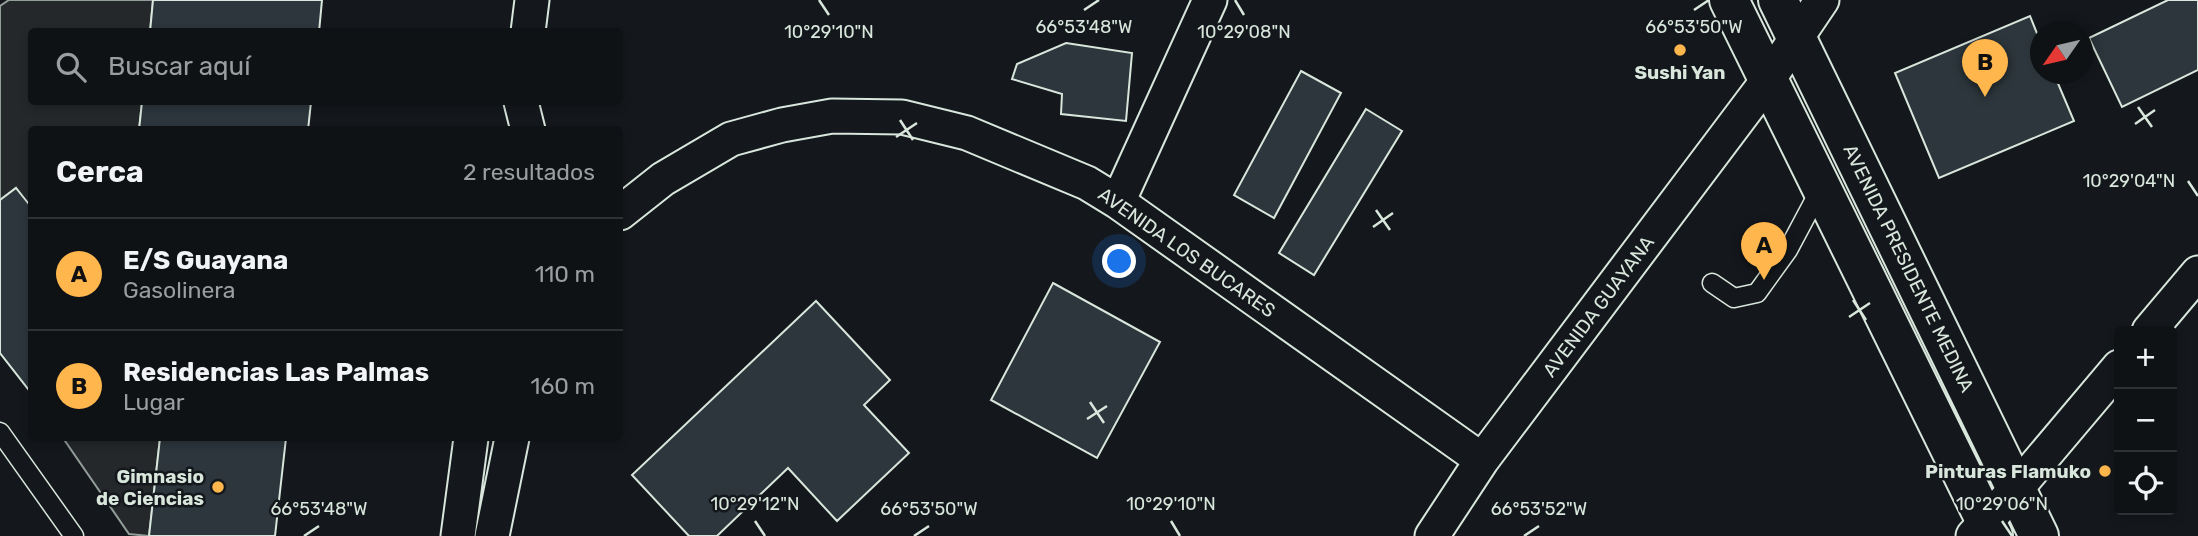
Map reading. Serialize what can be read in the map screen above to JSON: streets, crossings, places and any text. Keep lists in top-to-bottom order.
{
  "streets": {
    "street": ["AVENIDA LOS BUCARES", "AVENIDA PRESIDENTE MEDINA", "AVENIDA GUAYANA"]
  },
  "crossings": [
    ["AVENIDA LOS BUCARES", "AVENIDA GUAYANA"],
    ["AVENIDA PRESIDENTE MEDINA", "AVENIDA GUAYANA"]
  ],
  "places": ["Sushi Yan", "Pinturas Flamuko", "Gimnasio de Ciencias"],
  "north": "bottom left",
  "page": {
    "search": "Buscar aquí",
    "pins": ["B", "A"],
    "heading": ["Cerca", "2 resultados"],
    "list": [
      {
        "mark": "A",
        "name": "E/S Guayana",
        "note": "Gasolinera",
        "value": "110 m"
      },
      {
        "mark": "B",
        "name": "Residencias Las Palmas",
        "note": "Lugar",
        "value": "160 m"
      }
    ],
    "map_buttons": ["+", "−"]
  },
  "coordinates": [
    "66°53'48\"W",
    "66°53'50\"W",
    "10°29'10\"N",
    "10°29'08\"N",
    "10°29'04\"N",
    "10°29'12\"N",
    "10°29'06\"N",
    "66°53'52\"W"
  ]
}
